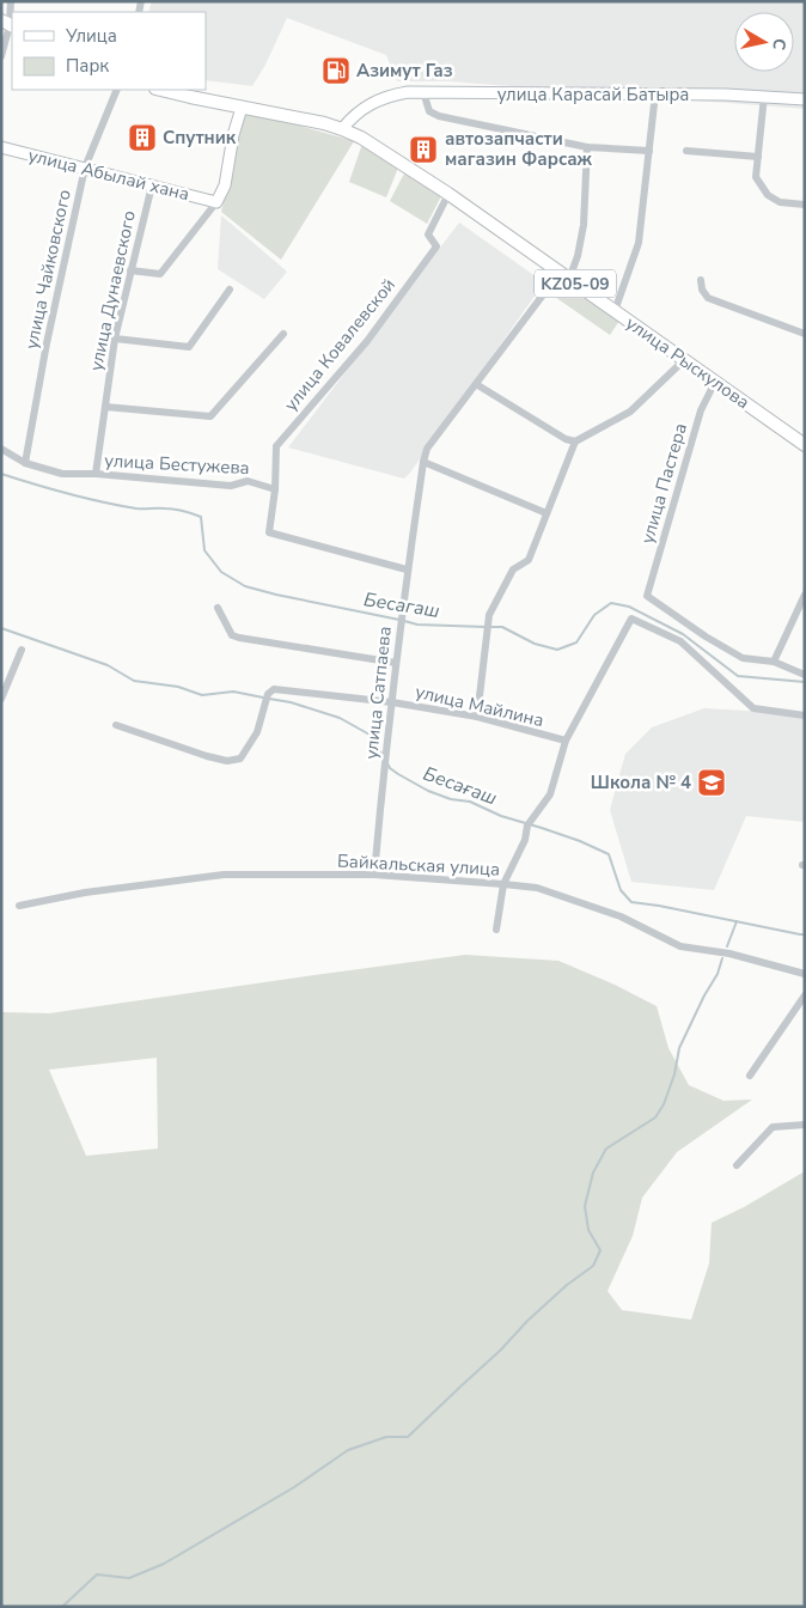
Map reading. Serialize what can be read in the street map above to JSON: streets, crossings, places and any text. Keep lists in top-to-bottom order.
{
  "streets": {
    "main road": [
      "улица Карасай Батыра",
      "улица Абылай хана",
      "KZ05-09",
      "улица Рыскулова"
    ],
    "street": [
      "улица Чайковского",
      "улица Дунаевского",
      "улица Ковалевской",
      "улица Бестужева",
      "улица Пастера",
      "улица Сатпаева",
      "улица Майлина",
      "Байкальская улица"
    ]
  },
  "crossings": [
    ["улица Карасай Батыра", "улица Рыскулова"],
    ["улица Карасай Батыра", "улица Сатпаева"],
    ["улица Абылай хана", "улица Чайковского"],
    ["улица Абылай хана", "улица Дунаевского"],
    ["улица Чайковского", "улица Бестужева"],
    ["улица Дунаевского", "улица Бестужева"],
    ["улица Ковалевской", "улица Рыскулова"],
    ["улица Ковалевской", "улица Бестужева"],
    ["улица Рыскулова", "улица Пастера"],
    ["улица Рыскулова", "улица Сатпаева"],
    ["улица Сатпаева", "улица Майлина"],
    ["улица Сатпаева", "Байкальская улица"]
  ],
  "water": ["Бесагаш", "Бесағаш"],
  "places": {
    "fuel station": ["Азимут Газ"],
    "building": ["Спутник", "автозапчасти магазин Фарсаж"],
    "school or university": ["Школа № 4"]
  },
  "legend": ["Улица", "Парк"],
  "north": "right"
}
